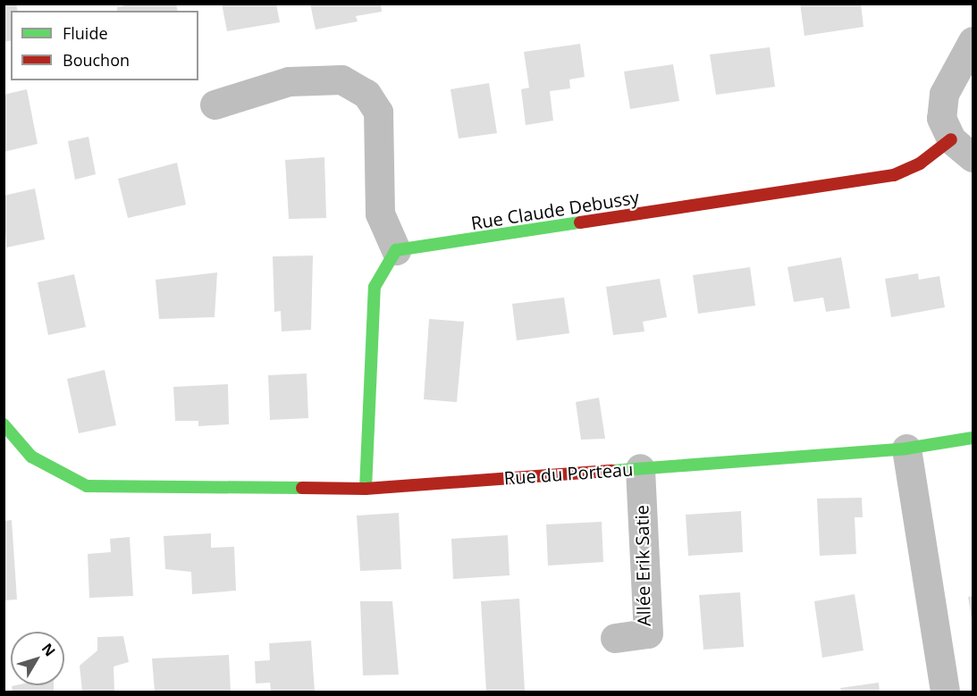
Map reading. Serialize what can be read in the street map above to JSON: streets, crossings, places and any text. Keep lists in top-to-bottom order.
{
  "streets": {
    "street": ["Rue Claude Debussy", "Rue du Porteau", "Allée Erik Satie"]
  },
  "crossings": [
    ["Rue du Porteau", "Allée Erik Satie"]
  ],
  "legend": ["Fluide", "Bouchon"],
  "north": "top right"
}
